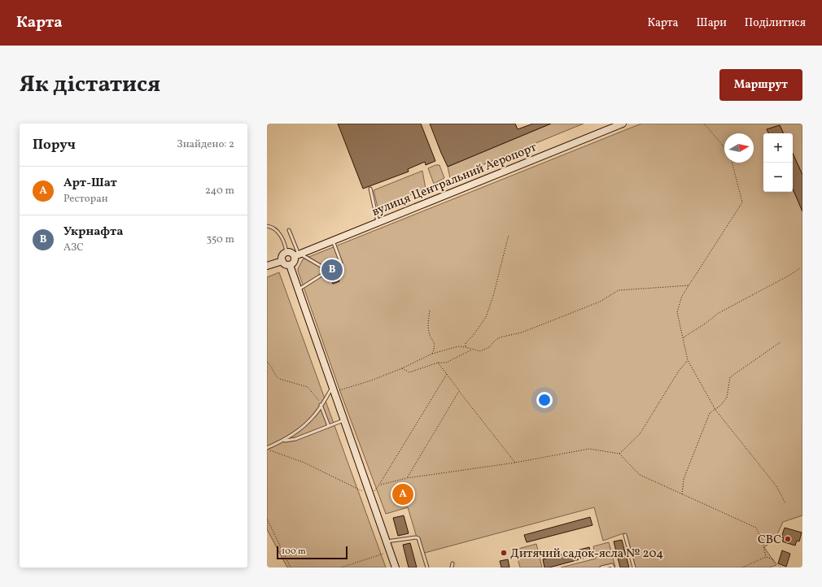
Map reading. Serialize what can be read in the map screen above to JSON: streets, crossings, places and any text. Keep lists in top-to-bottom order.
{
  "streets": {
    "main road": ["вулиця Центральний Аеропорт"]
  },
  "places": ["СВС", "Дитячий садок-ясла № 204"],
  "scale_bar": "100 m",
  "north": "right",
  "page": {
    "header": "Карта",
    "nav": ["Карта", "Шари", "Поділитися"],
    "title": "Як дістатися",
    "buttons": "Маршрут",
    "heading": ["Поруч", "Знайдено: 2"],
    "map_buttons": ["+", "−"],
    "list": [
      {
        "mark": "A",
        "name": "Арт-Шат",
        "note": "Ресторан",
        "value": "240 m"
      },
      {
        "mark": "B",
        "name": "Укрнафта",
        "note": "АЗС",
        "value": "350 m"
      }
    ],
    "pins": ["B", "A"],
    "scale": "100 m"
  }
}
